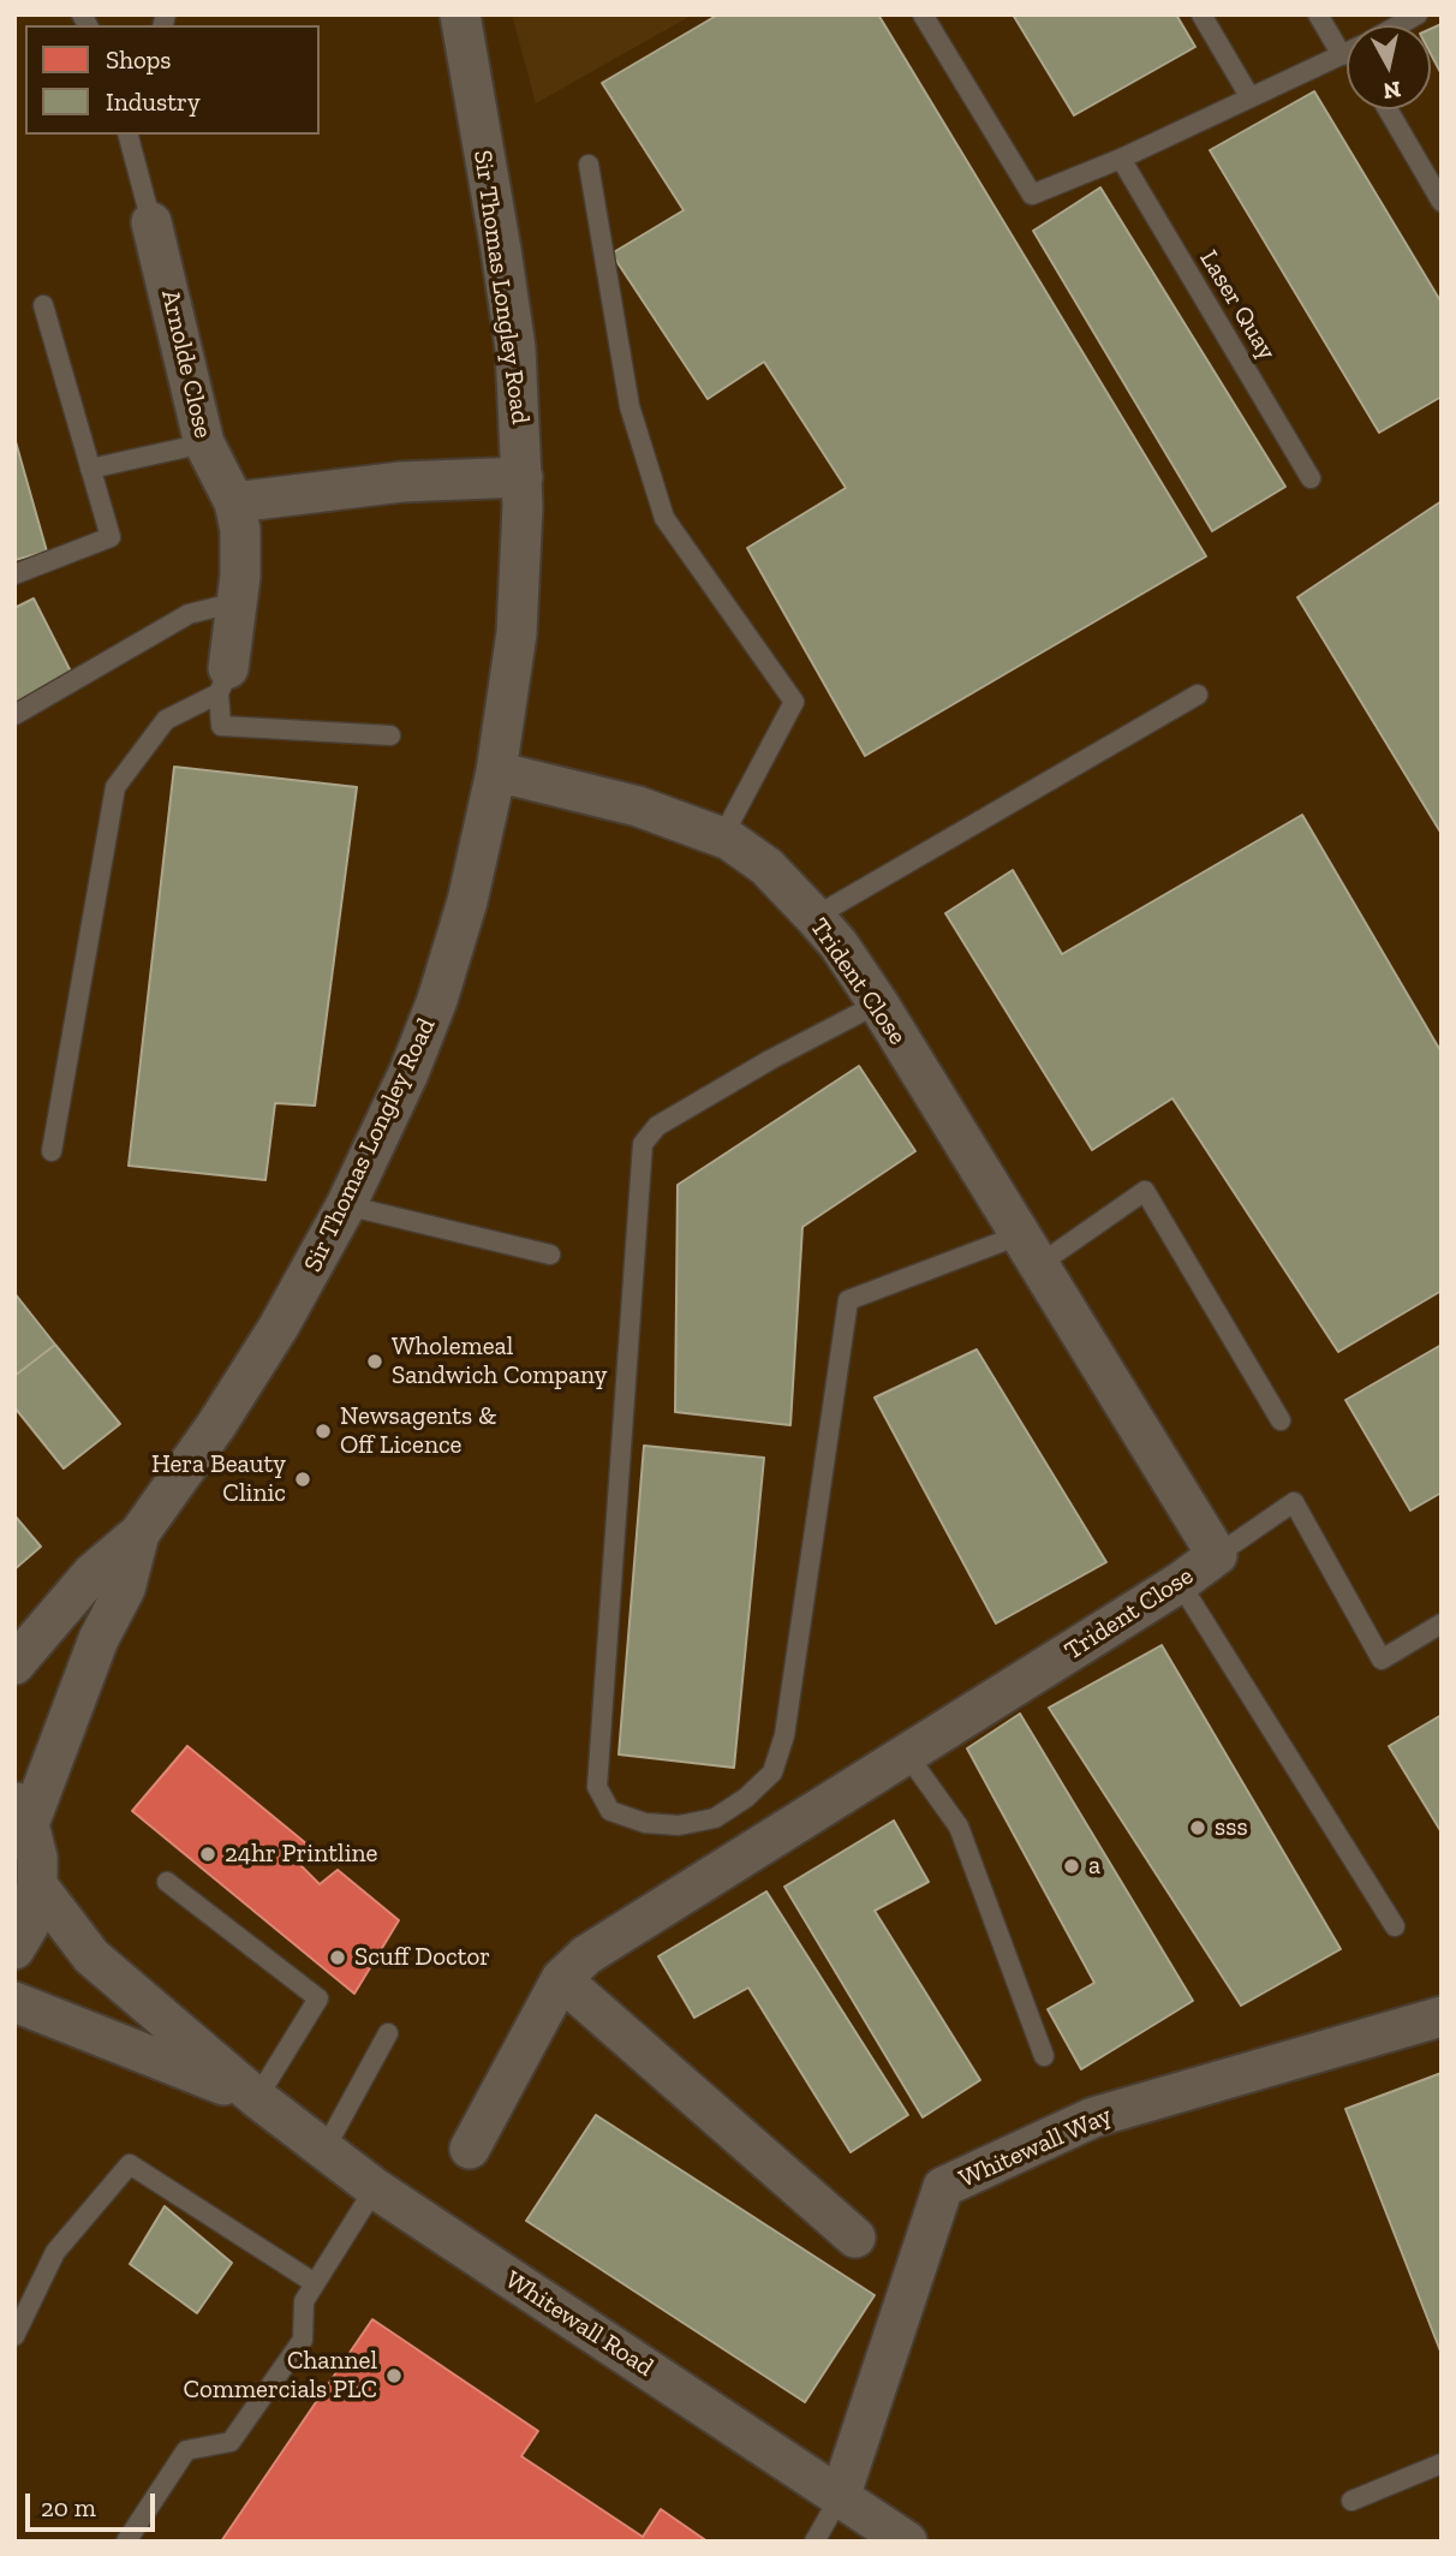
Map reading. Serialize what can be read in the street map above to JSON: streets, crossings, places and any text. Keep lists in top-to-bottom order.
{
  "streets": {
    "street": [
      "Sir Thomas Longley Road",
      "Arnolde Close",
      "Trident Close",
      "Whitewall Way",
      "Whitewall Road"
    ],
    "lane": ["Laser Quay"]
  },
  "crossings": [
    ["Sir Thomas Longley Road", "Trident Close"],
    ["Whitewall Way", "Whitewall Road"]
  ],
  "places": [
    "Wholemeal Sandwich Company",
    "Newsagents & Off Licence",
    "Hera Beauty Clinic",
    "sss",
    "24hr Printline",
    "a",
    "Scuff Doctor",
    "Channel Commercials PLC"
  ],
  "legend": ["Shops", "Industry"],
  "scale_bar": "20 m",
  "north": "bottom"
}
